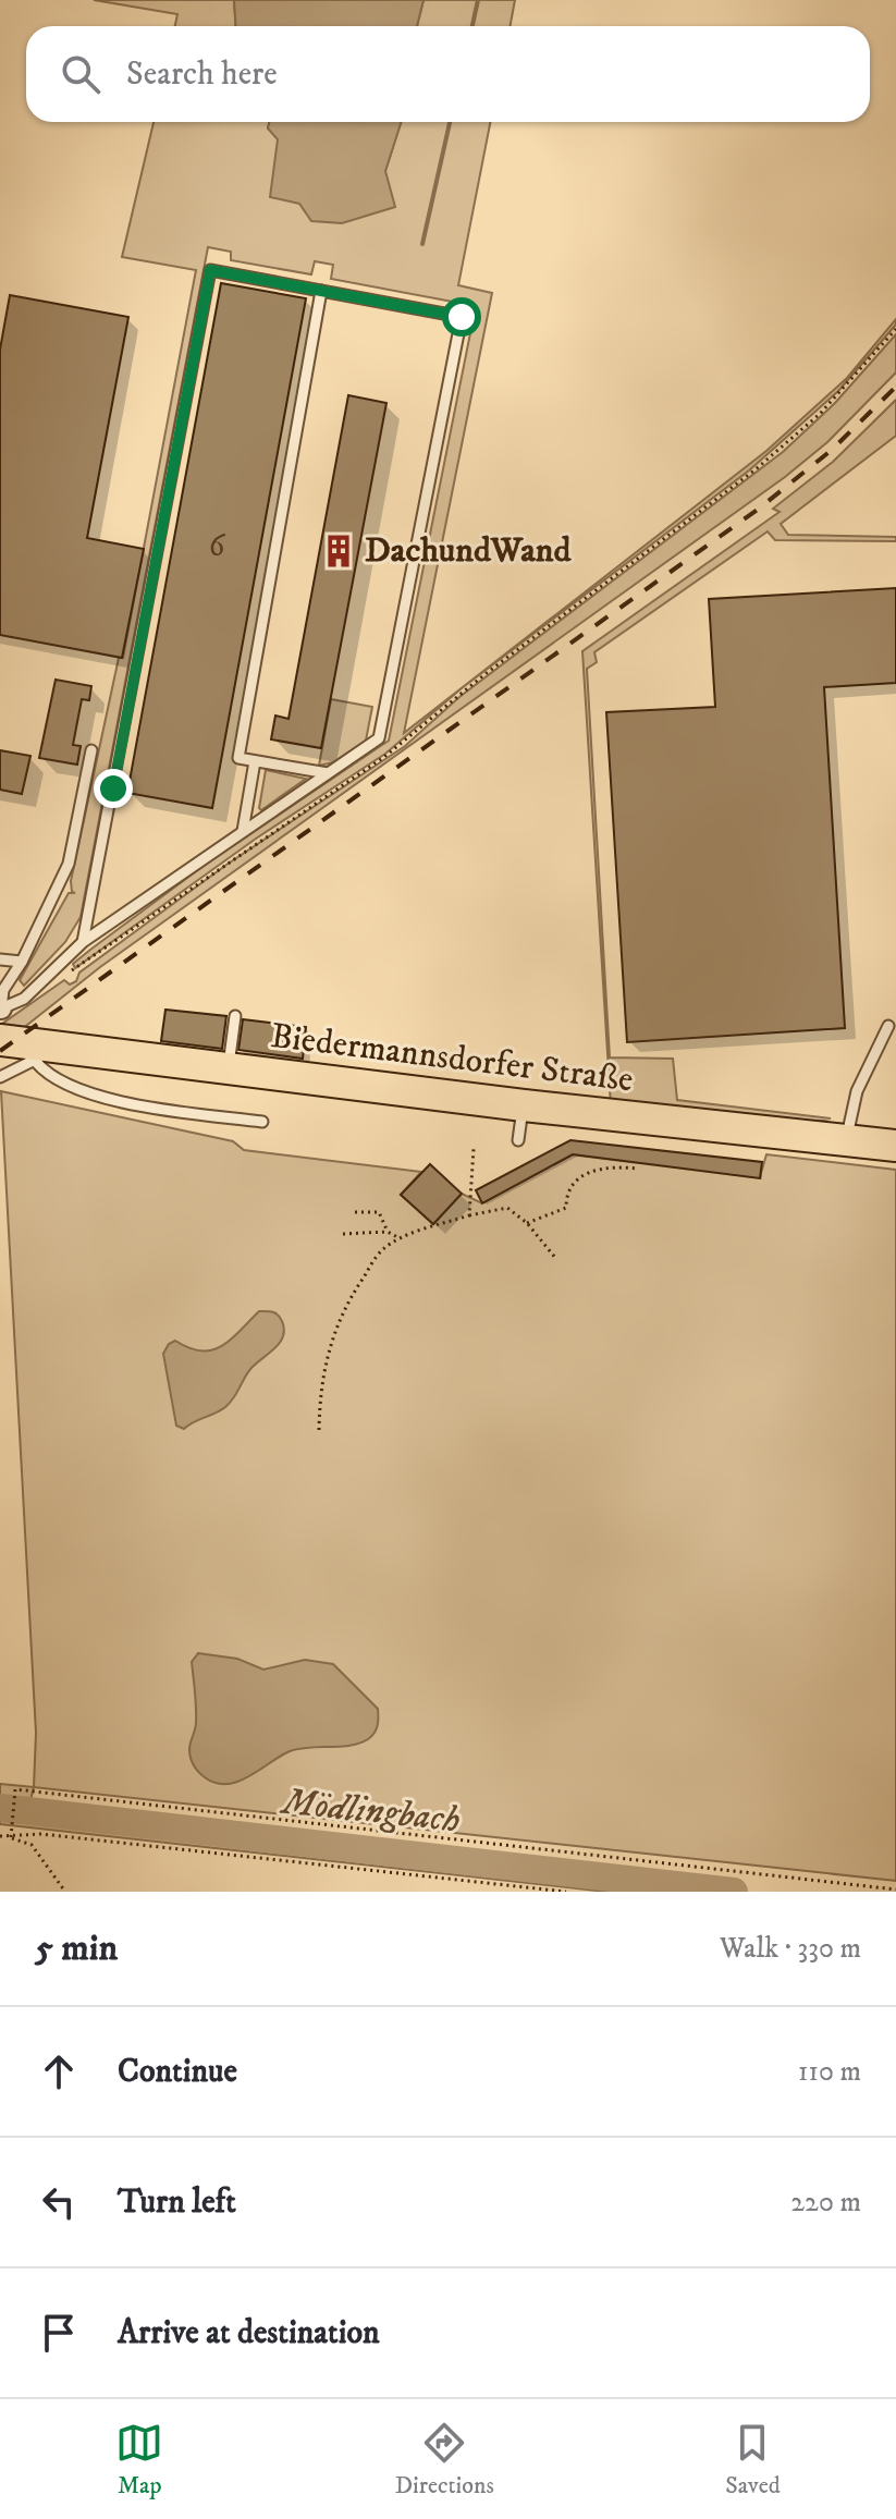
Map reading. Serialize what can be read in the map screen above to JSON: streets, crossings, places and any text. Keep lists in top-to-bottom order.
{
  "streets": {
    "main road": ["Biedermannsdorfer Straße"]
  },
  "water": ["Mödlingbach"],
  "places": {
    "building": ["DachundWand"]
  },
  "house_numbers": ["6"],
  "page": {
    "search": "Search here",
    "heading": ["5 min", "Walk · 330 m"],
    "list": [
      ["Continue", "110 m"],
      ["Turn left", "220 m"],
      "Arrive at destination"
    ],
    "nav": ["Map", "Directions", "Saved"]
  }
}
